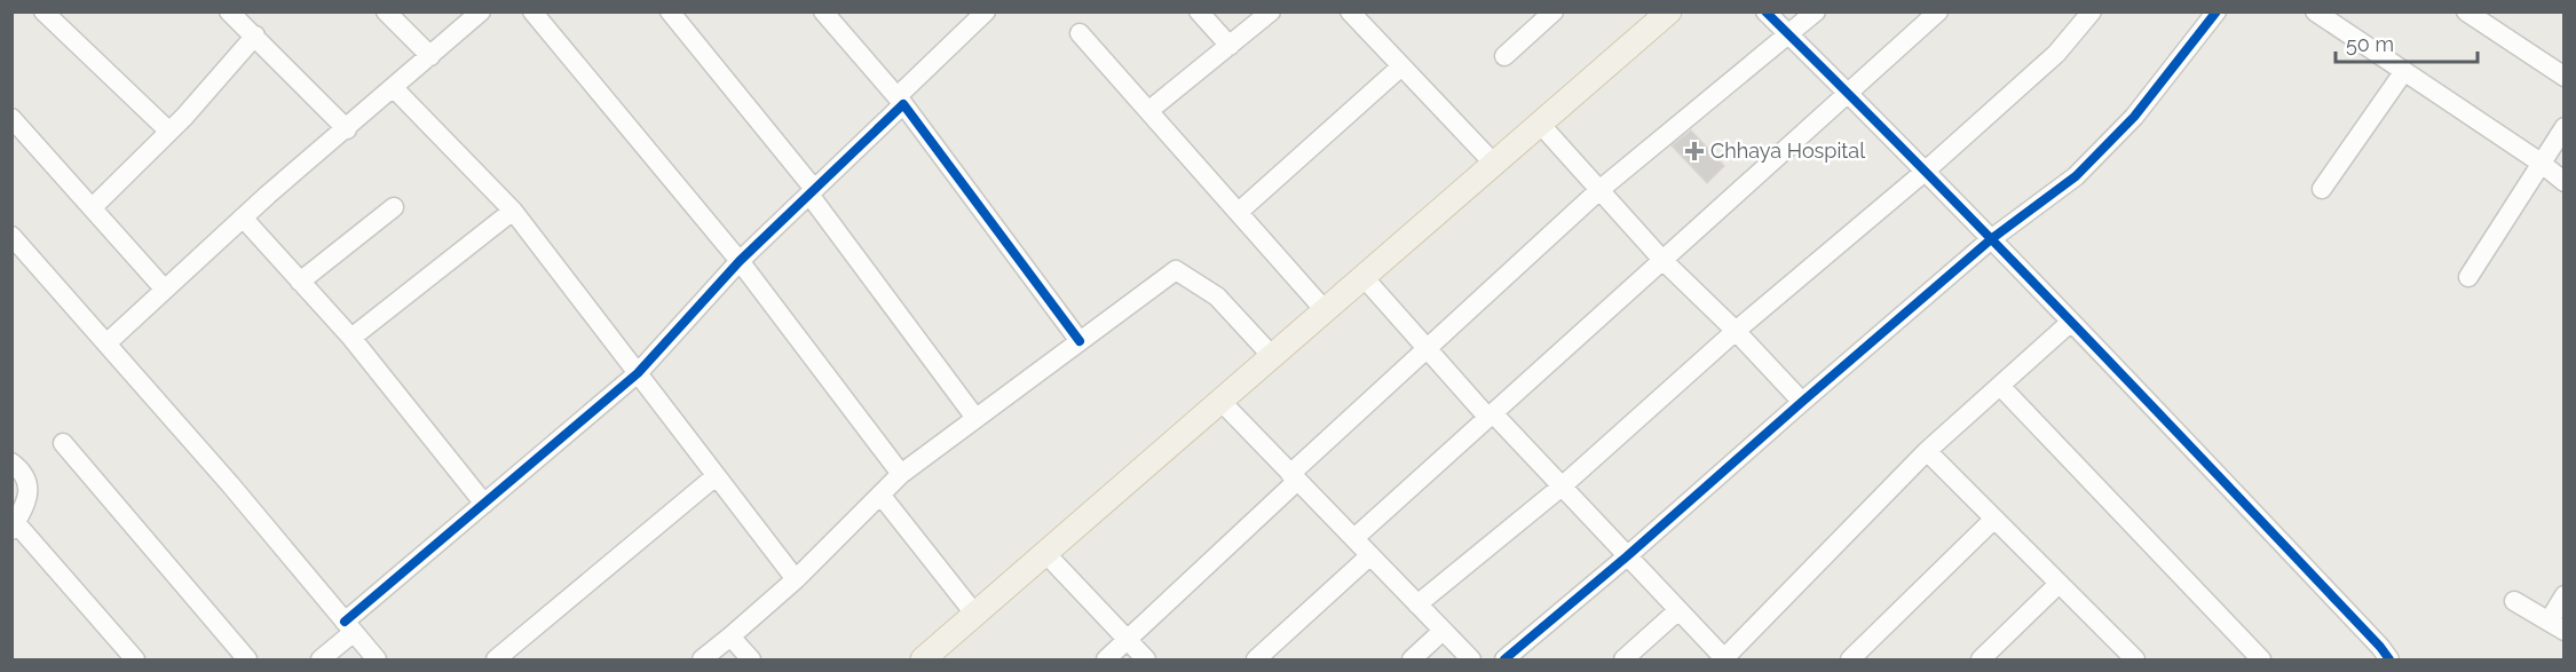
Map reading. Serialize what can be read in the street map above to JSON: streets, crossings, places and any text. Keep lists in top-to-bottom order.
{
  "places": {
    "health": ["Chhaya Hospital"]
  },
  "scale_bar": "50 m"
}
